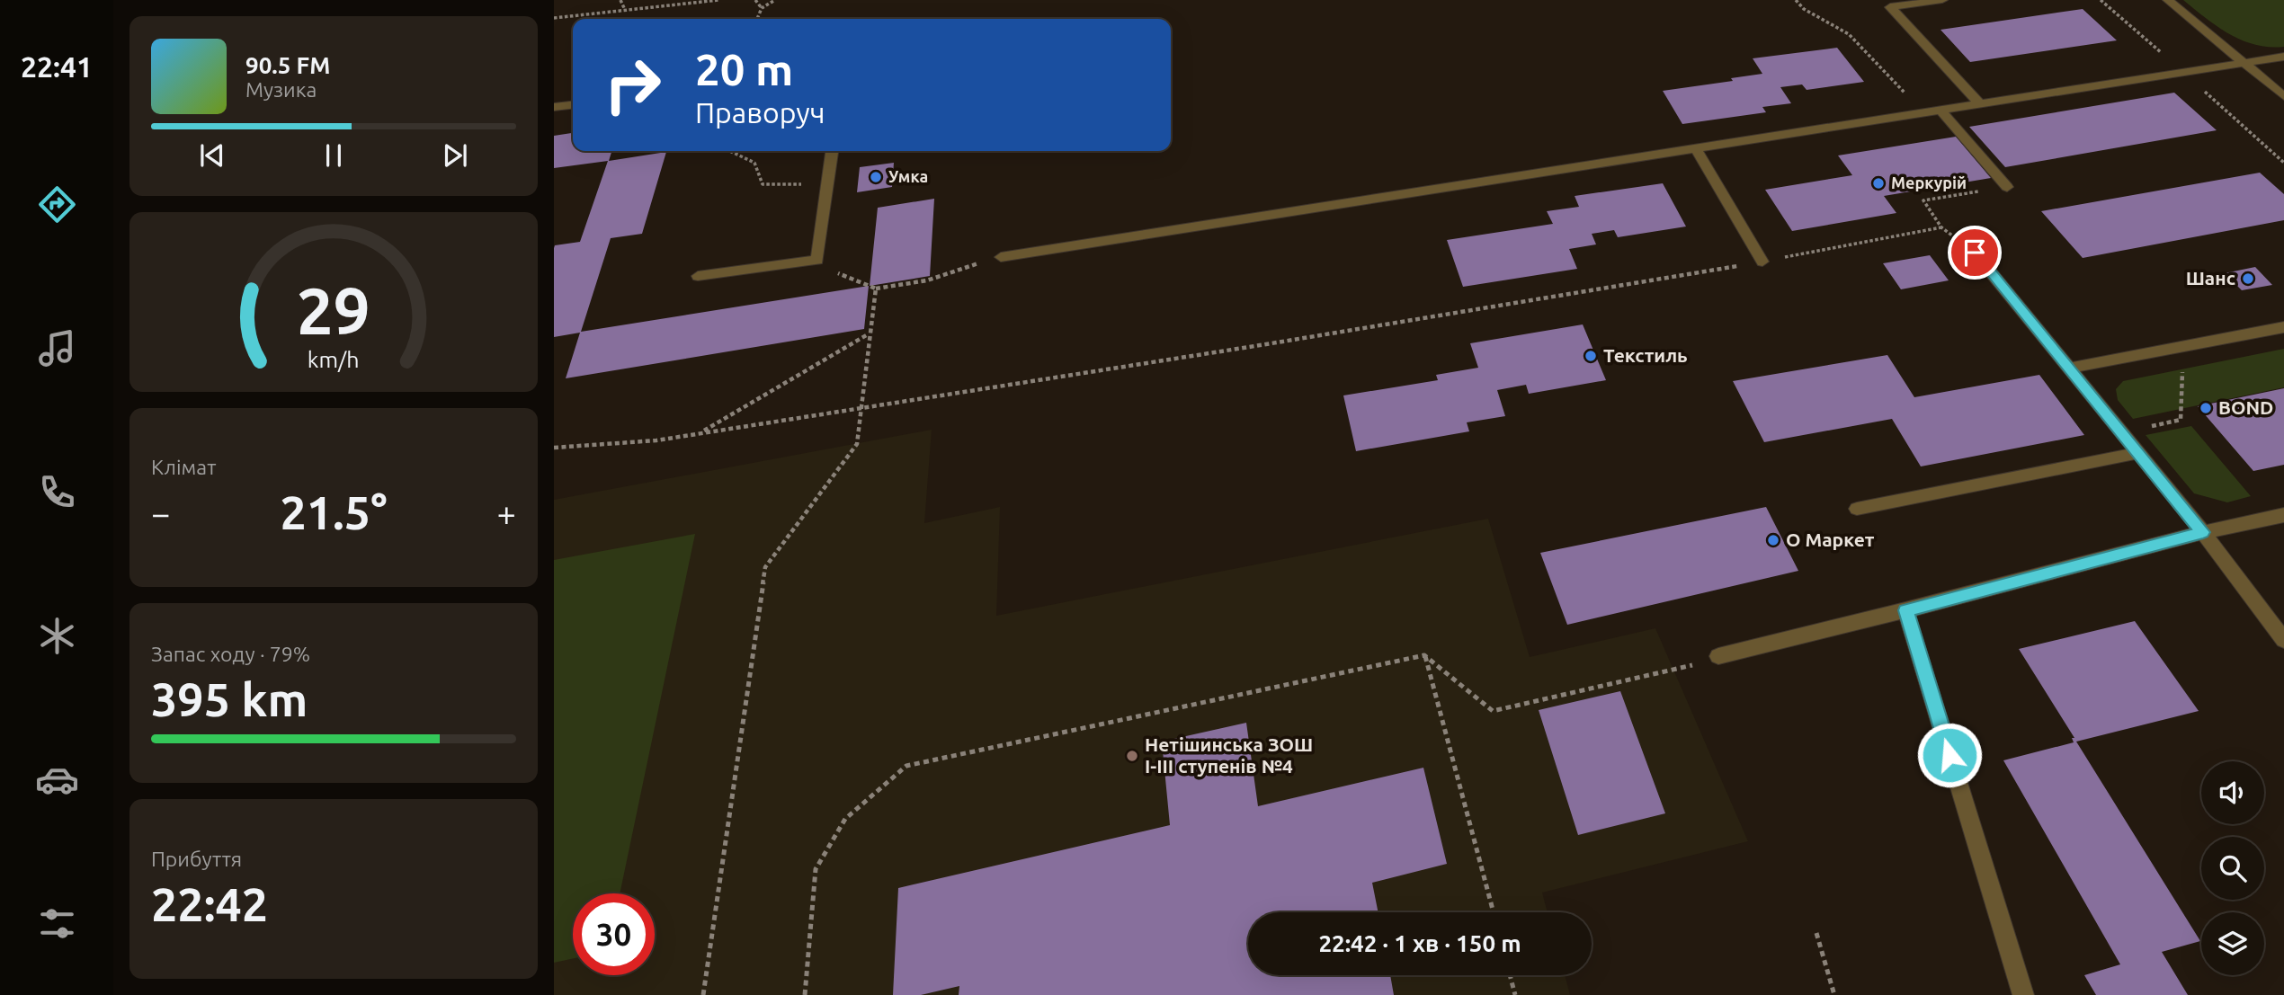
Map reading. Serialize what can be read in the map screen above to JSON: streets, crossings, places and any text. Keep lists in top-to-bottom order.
{
  "places": [
    "Умка",
    "Меркурій",
    "Шанс",
    "Текстиль",
    "BOND",
    "О Маркет",
    "Нетішинська ЗОШ І-ІІІ ступенів №4"
  ],
  "page": {
    "tabs": "22:41",
    "turn": ["20 m", "Праворуч"],
    "song": ["90.5 FM", "Музика"],
    "tile": [
      "Клімат",
      ["Запас ходу · 79%", "395 km"],
      ["Прибуття", "22:42"]
    ],
    "heat": ["−", "21.5°", "+"],
    "limit": "30",
    "trip": "22:42 · 1 хв · 150 m",
    "gauge": ["29", "km/h"]
  }
}
